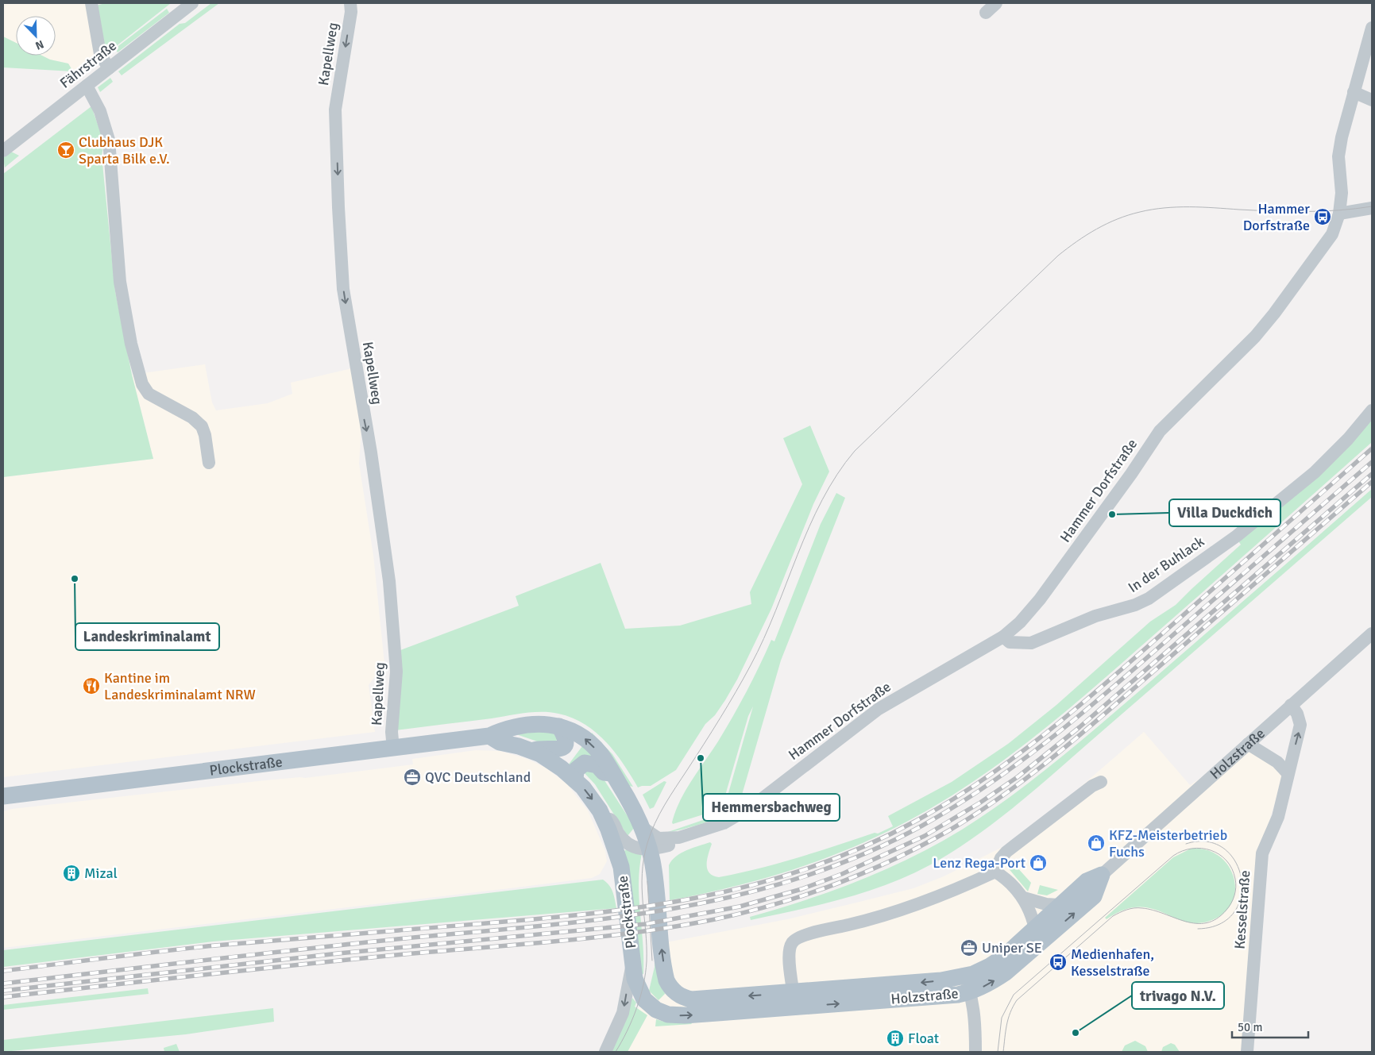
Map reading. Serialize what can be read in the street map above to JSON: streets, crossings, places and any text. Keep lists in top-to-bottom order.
{
  "streets": {
    "main road": ["Holzstraße", "Plockstraße"],
    "street": [
      "Kapellweg",
      "Fährstraße",
      "Hammer Dorfstraße",
      "In der Buhlack",
      "Kesselstraße"
    ]
  },
  "crossings": [
    ["Kapellweg", "Plockstraße"],
    ["Hammer Dorfstraße", "In der Buhlack"],
    ["Hammer Dorfstraße", "Plockstraße"],
    ["Holzstraße", "Plockstraße"],
    ["Holzstraße", "Kesselstraße"]
  ],
  "one_way": ["Kapellweg"],
  "places": {
    "bar": ["Clubhaus DJK Sparta Bilk e.V."],
    "bus stop": ["Hammer Dorfstraße", "Medienhafen, Kesselstraße"],
    "other": [
      "Villa Duckdich",
      "Landeskriminalamt",
      "Hemmersbachweg",
      "trivago N.V."
    ],
    "restaurant": ["Kantine im Landeskriminalamt NRW"],
    "office": ["QVC Deutschland", "Uniper SE"],
    "shop": ["KFZ-Meisterbetrieb Fuchs", "Lenz Rega-Port"],
    "building": ["Mizal", "Float"]
  },
  "scale_bar": "50 m",
  "north": "bottom right"
}
